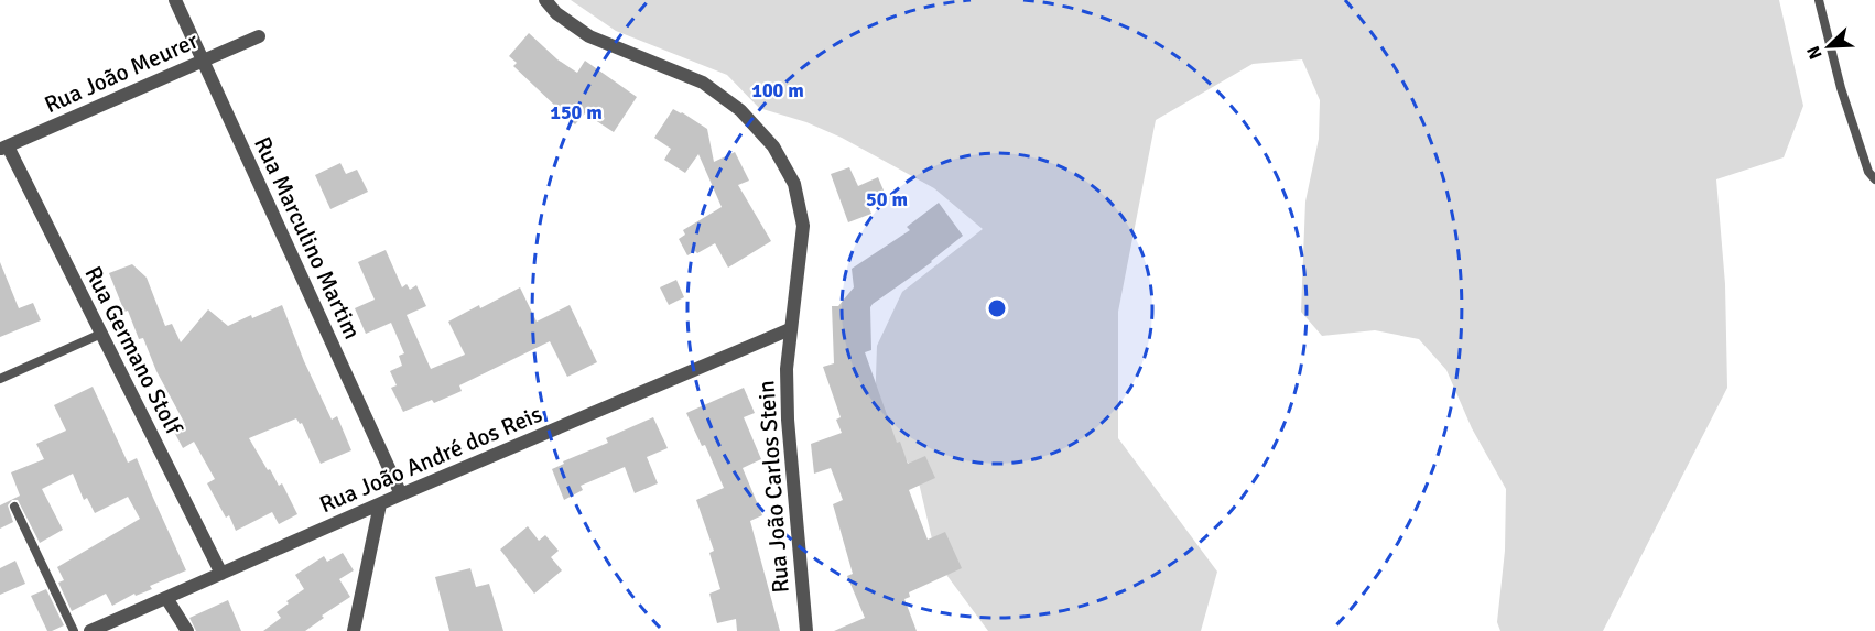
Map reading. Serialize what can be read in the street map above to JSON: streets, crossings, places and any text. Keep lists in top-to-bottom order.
{
  "streets": {
    "street": [
      "Rua João Meurer",
      "Rua Marculino Martim",
      "Rua Germano Stolf",
      "Rua João André dos Reis",
      "Rua João Carlos Stein"
    ]
  },
  "crossings": [
    ["Rua João Meurer", "Rua Marculino Martim"],
    ["Rua João Meurer", "Rua Germano Stolf"],
    ["Rua Marculino Martim", "Rua João André dos Reis"],
    ["Rua Germano Stolf", "Rua João André dos Reis"],
    ["Rua João André dos Reis", "Rua João Carlos Stein"]
  ],
  "north": "bottom left",
  "rings": ["100 m", "150 m", "50 m"]
}
